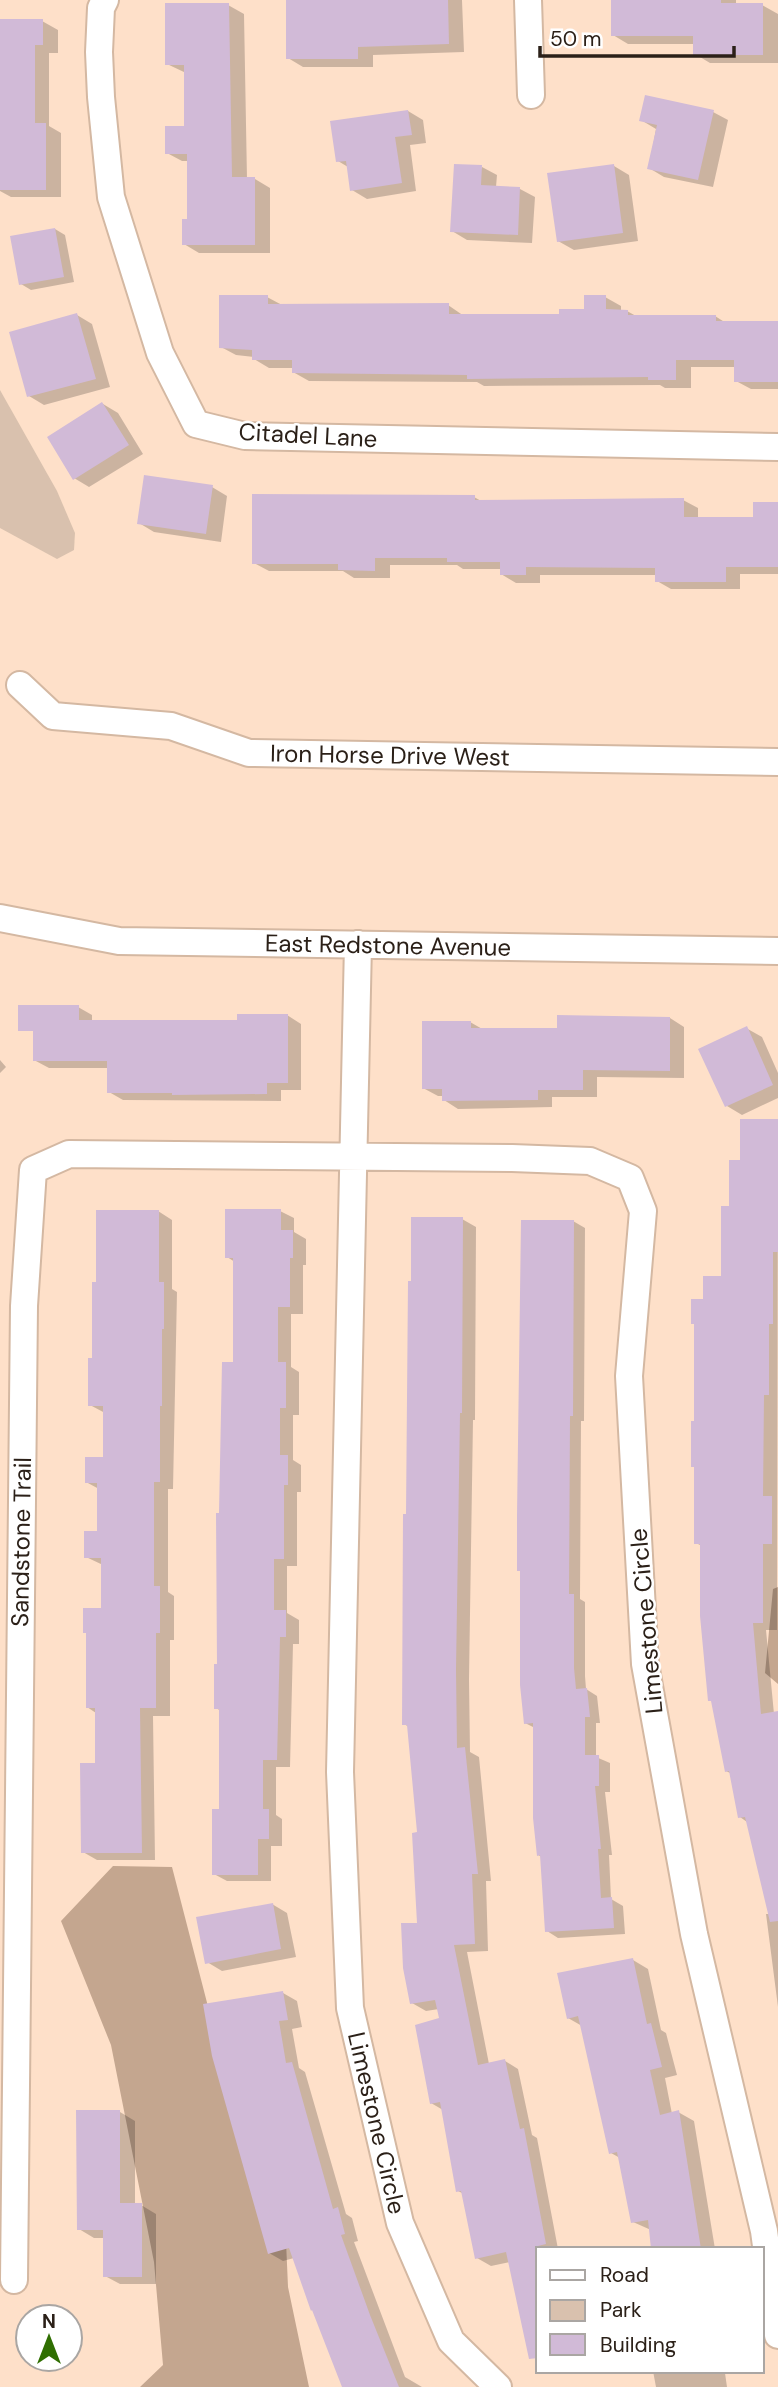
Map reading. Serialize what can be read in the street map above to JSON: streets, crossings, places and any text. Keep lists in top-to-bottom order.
{
  "streets": {
    "street": [
      "Citadel Lane",
      "Iron Horse Drive West",
      "East Redstone Avenue",
      "Sandstone Trail",
      "Limestone Circle"
    ]
  },
  "crossings": [
    ["East Redstone Avenue", "Limestone Circle"],
    ["Sandstone Trail", "Limestone Circle"]
  ],
  "legend": ["Road", "Park", "Building"],
  "scale_bar": "50 m",
  "north": "top"
}
